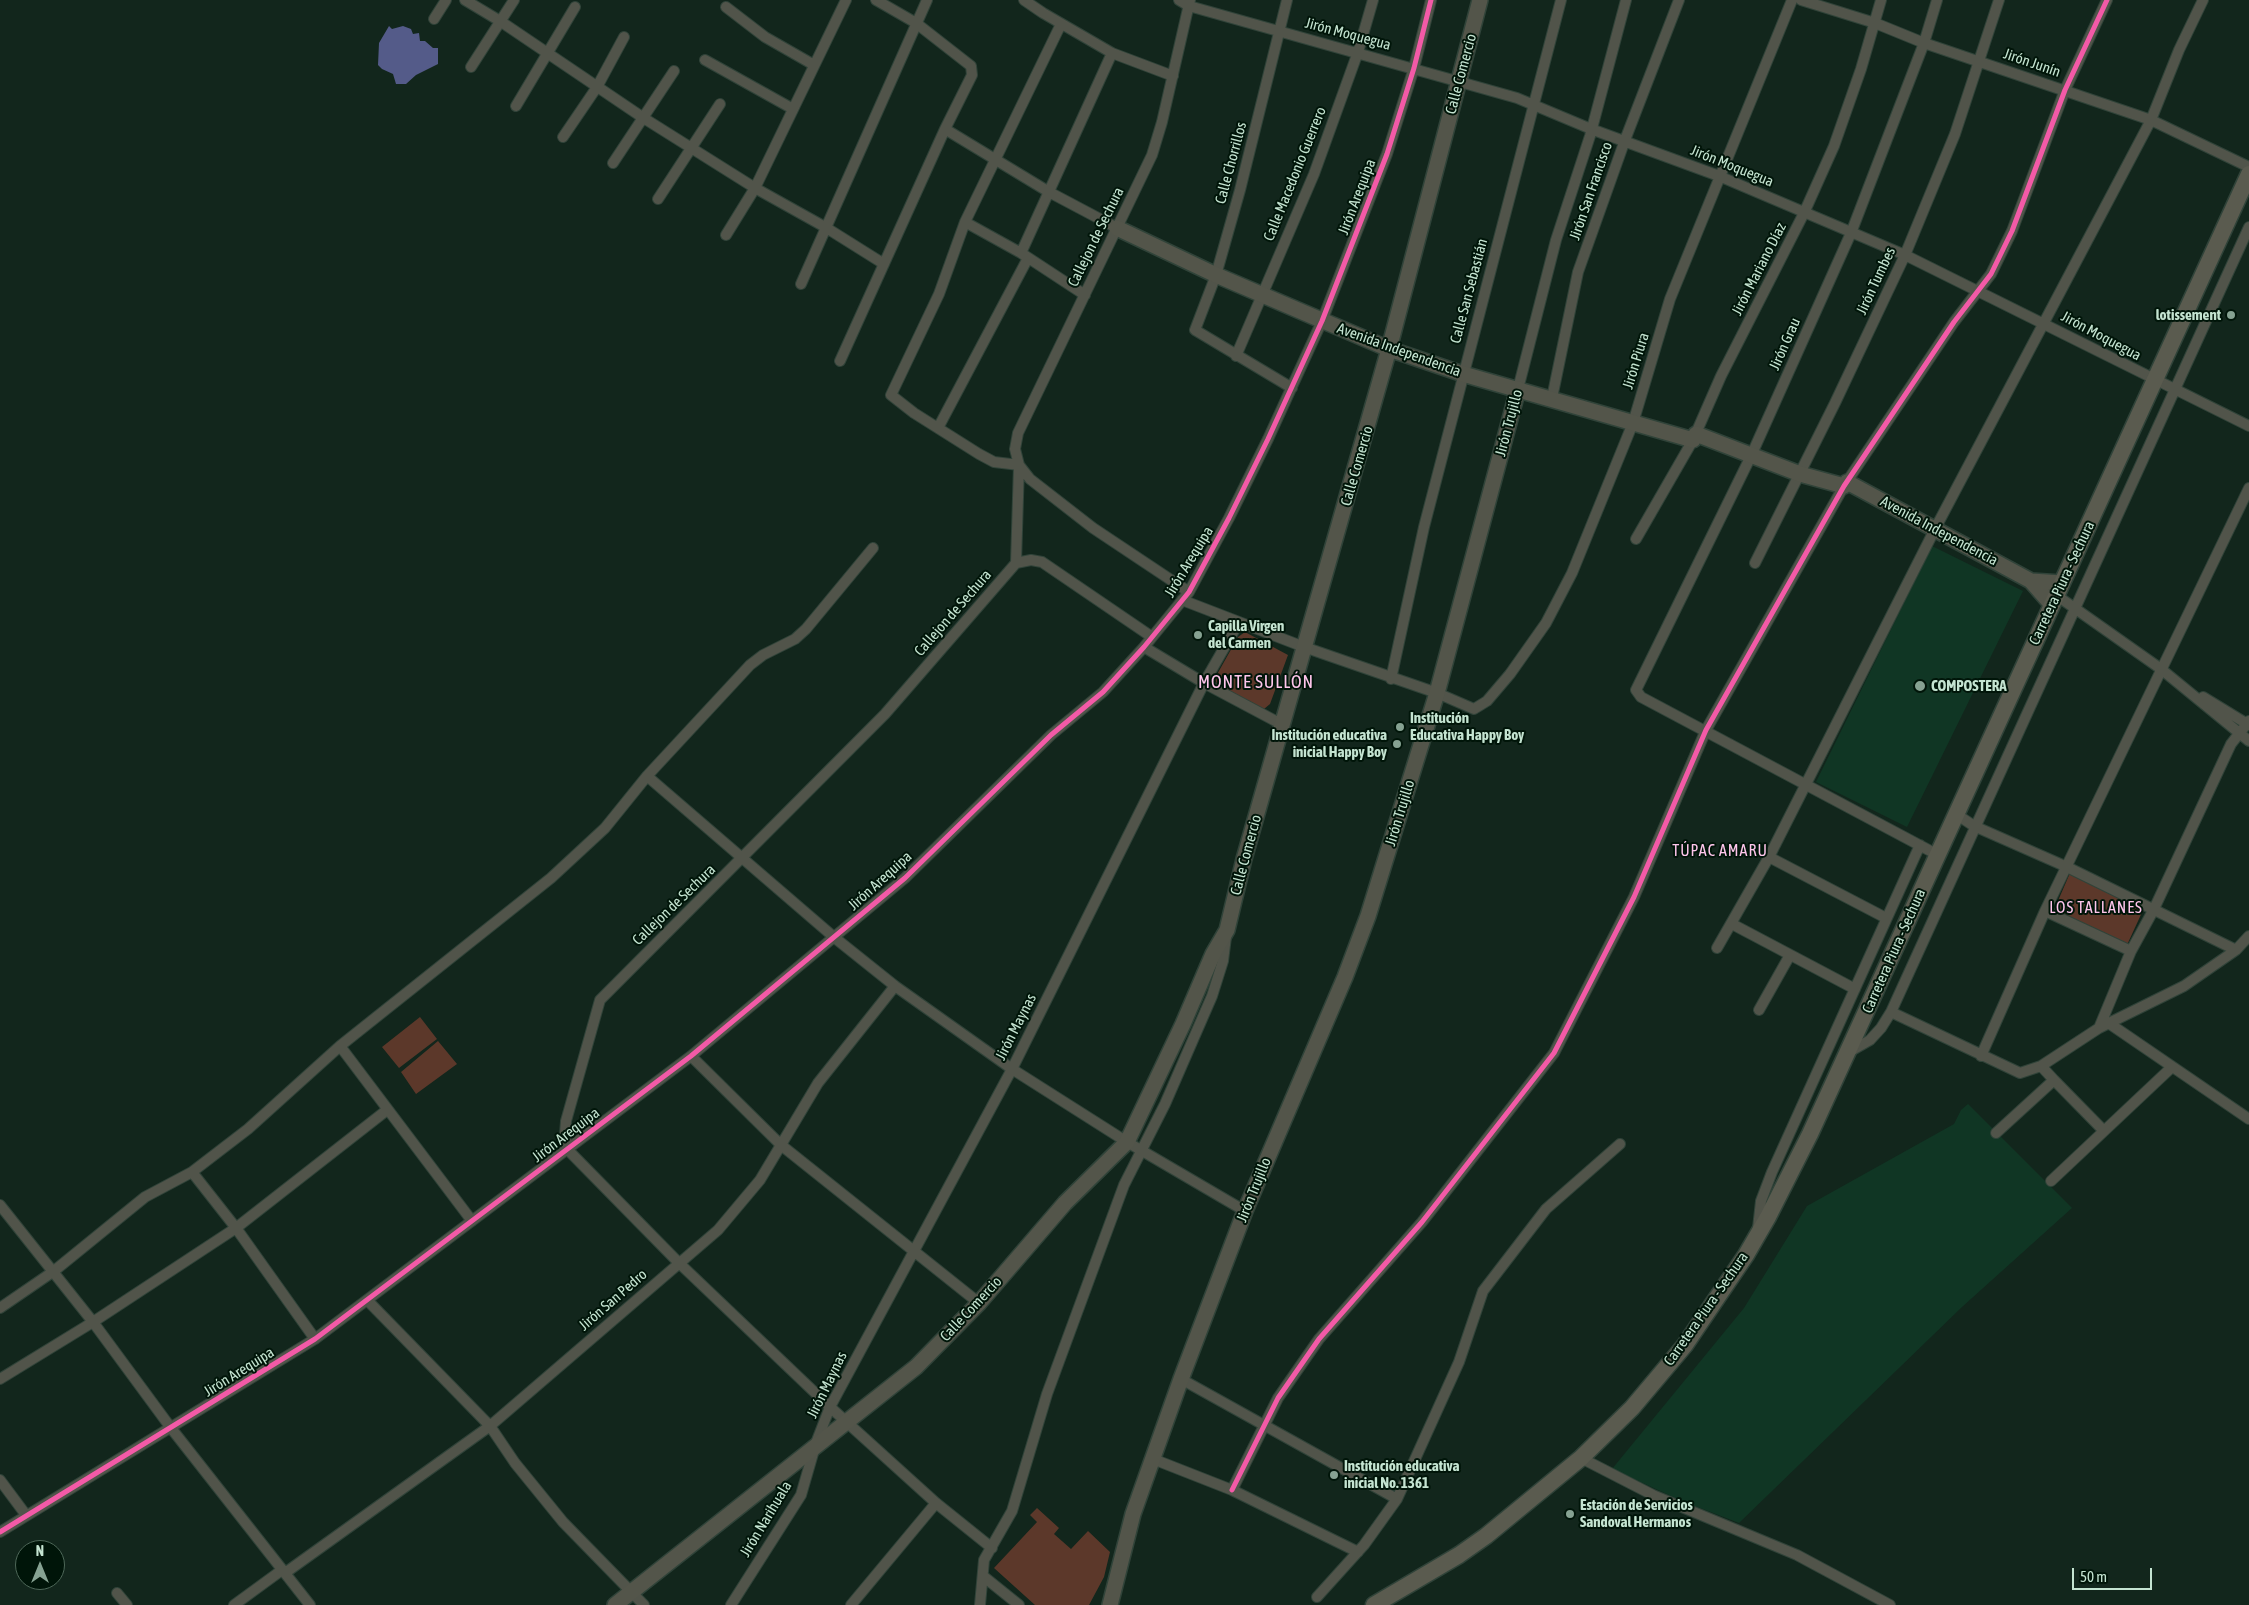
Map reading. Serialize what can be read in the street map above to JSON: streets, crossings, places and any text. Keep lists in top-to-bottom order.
{
  "streets": {
    "main road": ["Carretera Piura - Sechura"],
    "street": [
      "Jirón Moquegua",
      "Jirón Junín",
      "Calle Comercio",
      "Calle Chorrillos",
      "Calle Macedonio Guerrero",
      "Jirón San Francisco",
      "Jirón Arequipa",
      "Callejon de Sechura",
      "Jirón Mariano Díaz",
      "Jirón Tumbes",
      "Calle San Sebastián",
      "Jirón Grau",
      "Avenida Independencia",
      "Jirón Piura",
      "Jirón Trujillo",
      "Jirón Maynas",
      "Jirón San Pedro",
      "Jirón Narihuala"
    ]
  },
  "crossings": [
    ["Jirón Moquegua", "Calle Comercio"],
    ["Jirón Moquegua", "Calle Chorrillos"],
    ["Jirón Moquegua", "Calle Macedonio Guerrero"],
    ["Jirón Moquegua", "Jirón San Francisco"],
    ["Jirón Moquegua", "Jirón Arequipa"],
    ["Jirón Moquegua", "Callejon de Sechura"],
    ["Jirón Moquegua", "Jirón Mariano Díaz"],
    ["Jirón Moquegua", "Jirón Tumbes"],
    ["Jirón Moquegua", "Calle San Sebastián"],
    ["Jirón Moquegua", "Jirón Grau"],
    ["Jirón Moquegua", "Jirón Piura"],
    ["Jirón Moquegua", "Jirón Trujillo"],
    ["Jirón Moquegua", "Carretera Piura - Sechura"],
    ["Jirón Junín", "Jirón Mariano Díaz"],
    ["Jirón Junín", "Jirón Tumbes"],
    ["Jirón Junín", "Jirón Grau"],
    ["Calle Comercio", "Avenida Independencia"],
    ["Calle Comercio", "Jirón Maynas"],
    ["Calle Comercio", "Jirón Narihuala"],
    ["Calle Chorrillos", "Calle Macedonio Guerrero"],
    ["Calle Chorrillos", "Avenida Independencia"],
    ["Calle Macedonio Guerrero", "Avenida Independencia"],
    ["Jirón San Francisco", "Avenida Independencia"],
    ["Jirón Arequipa", "Callejon de Sechura"],
    ["Jirón Arequipa", "Avenida Independencia"],
    ["Callejon de Sechura", "Avenida Independencia"],
    ["Jirón Mariano Díaz", "Avenida Independencia"],
    ["Jirón Tumbes", "Avenida Independencia"],
    ["Calle San Sebastián", "Avenida Independencia"],
    ["Jirón Grau", "Avenida Independencia"],
    ["Avenida Independencia", "Jirón Piura"],
    ["Avenida Independencia", "Jirón Trujillo"],
    ["Avenida Independencia", "Carretera Piura - Sechura"],
    ["Jirón Piura", "Jirón Trujillo"],
    ["Jirón Maynas", "Jirón Narihuala"]
  ],
  "districts": ["MONTE SULLÓN", "TÚPAC AMARU", "LOS TALLANES"],
  "places": [
    "lotissement",
    "Capilla Virgen del Carmen",
    "COMPOSTERA",
    "Institución Educativa Happy Boy",
    "Institución educativa inicial Happy Boy",
    "Institución educativa inicial No. 1361",
    "Estación de Servicios Sandoval Hermanos"
  ],
  "scale_bar": "50 m",
  "north": "top"
}
